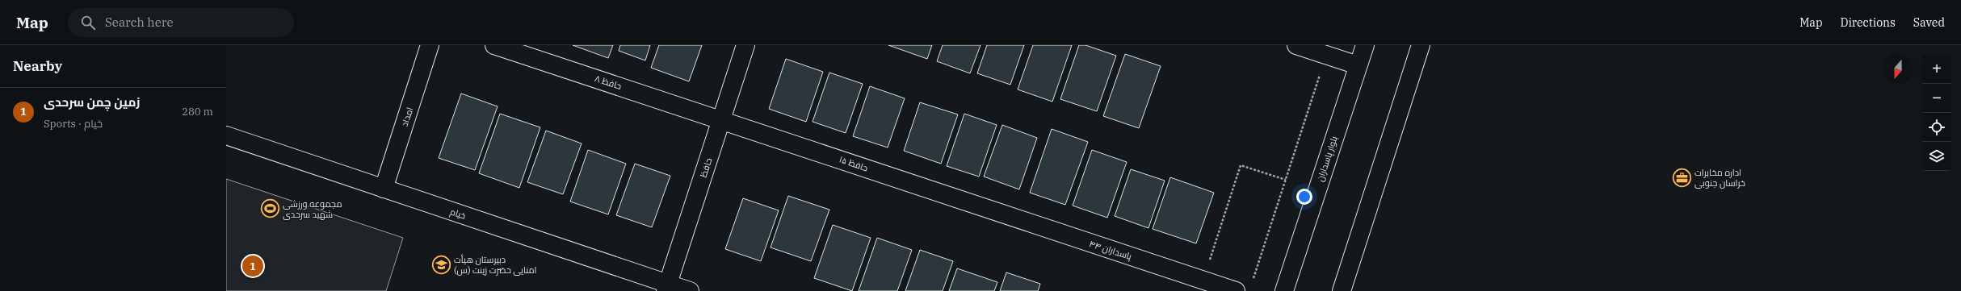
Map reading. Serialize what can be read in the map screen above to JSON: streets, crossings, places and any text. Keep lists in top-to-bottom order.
{
  "streets": {
    "street": [
      "حافظ ۸",
      "امداد",
      "بلوار پاسداران",
      "حافظ ۱۵",
      "حافظ",
      "خیام",
      "پاسداران ۴۴"
    ]
  },
  "crossings": [
    ["حافظ ۸", "حافظ ۱۵"],
    ["حافظ ۸", "حافظ"],
    ["امداد", "خیام"],
    ["حافظ ۱۵", "حافظ"],
    ["حافظ ۱۵", "پاسداران ۴۴"],
    ["حافظ", "خیام"]
  ],
  "places": {
    "office": ["اداره مخابرات خراسان جنوبی"],
    "sports": ["مجموعه ورزشی شهید سرحدی"],
    "school or university": ["دبیرستان هیأت امنایی حضرت زینت (س)"]
  },
  "north": "bottom",
  "page": {
    "header": "Map",
    "search": "Search here",
    "nav": ["Map", "Directions", "Saved"],
    "heading": "Nearby",
    "map_buttons": ["+", "−"],
    "list": [
      {
        "mark": "1",
        "name": "زمین چمن سرحدی",
        "note": "Sports · خیام",
        "value": "280 m"
      }
    ],
    "pins": "1"
  }
}
